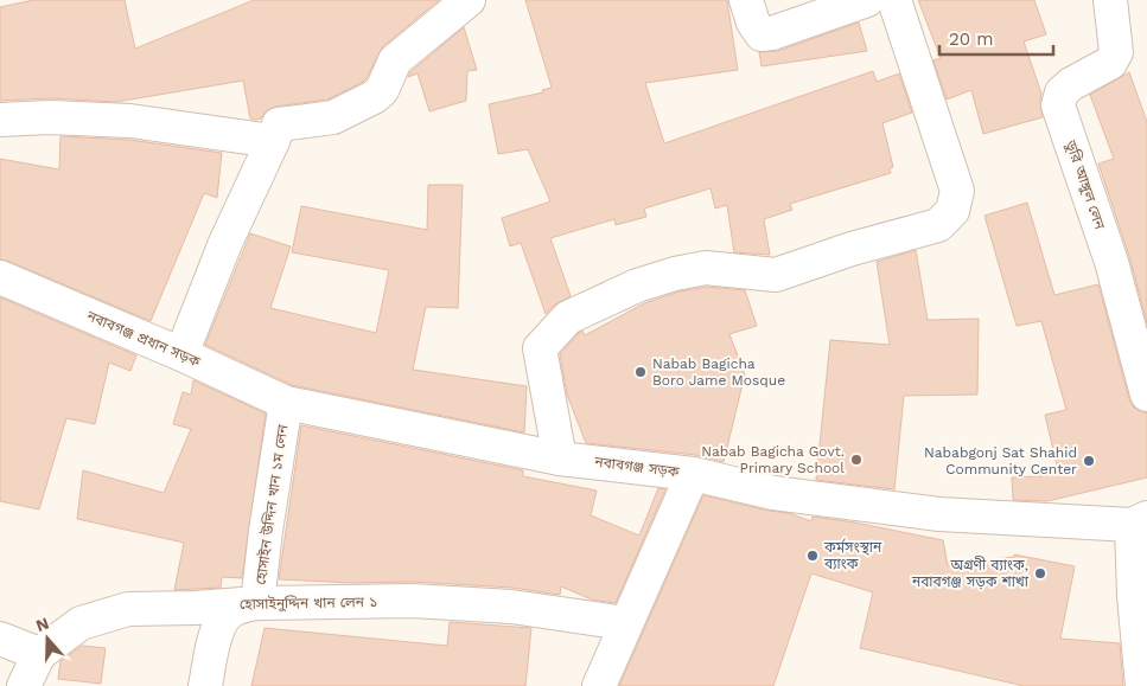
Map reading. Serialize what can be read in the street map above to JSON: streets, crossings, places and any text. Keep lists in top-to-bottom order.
{
  "streets": {
    "street": [
      "ডুরি আঙ্গুল লেন",
      "নবাবগঞ্জ প্রধান সড়ক",
      "নবাবগঞ্জ সড়ক",
      "হোসাইন উদ্দিন খান ১ম লেন",
      "হোসাইনুদ্দিন খান লেন ১"
    ]
  },
  "crossings": [
    ["নবাবগঞ্জ প্রধান সড়ক", "নবাবগঞ্জ সড়ক"],
    ["নবাবগঞ্জ প্রধান সড়ক", "হোসাইন উদ্দিন খান ১ম লেন"],
    ["নবাবগঞ্জ সড়ক", "হোসাইন উদ্দিন খান ১ম লেন"],
    ["হোসাইন উদ্দিন খান ১ম লেন", "হোসাইনুদ্দিন খান লেন ১"]
  ],
  "places": [
    "Nabab Bagicha Boro Jame Mosque",
    "Nabab Bagicha Govt. Primary School",
    "Nababgonj Sat Shahid Community Center",
    "কর্মসংস্থান ব্যাংক",
    "অগ্রণী ব্যাংক, নবাবগঞ্জ সড়ক শাখা"
  ],
  "scale_bar": "20 m",
  "north": "top"
}
